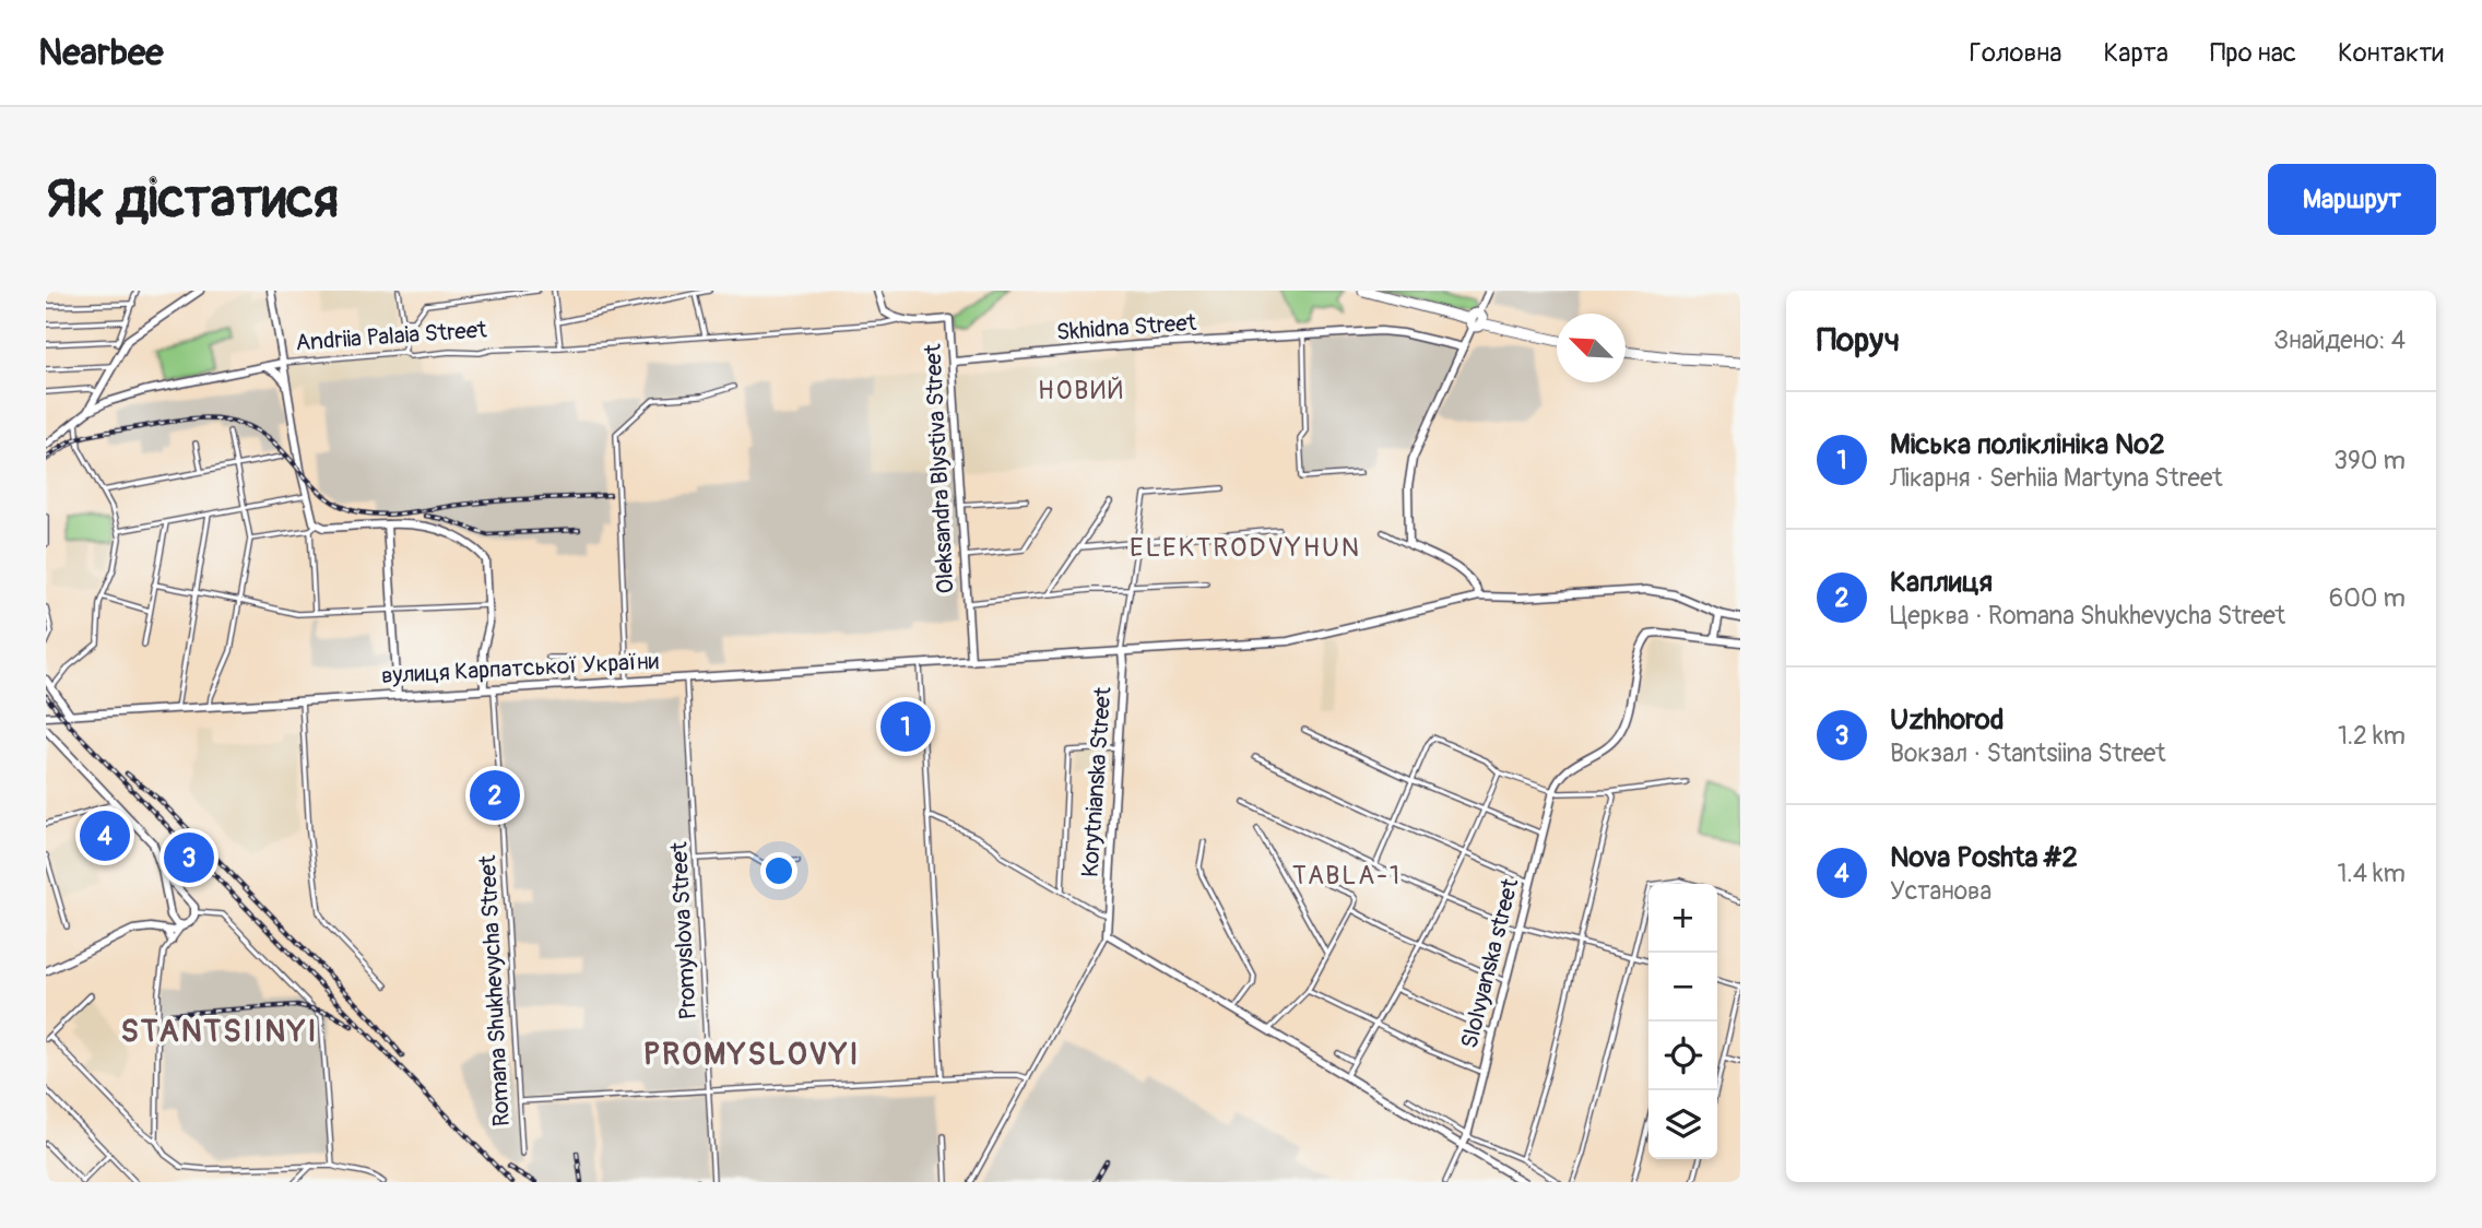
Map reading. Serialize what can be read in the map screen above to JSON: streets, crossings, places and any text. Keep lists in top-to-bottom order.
{
  "streets": {
    "street": [
      "Skhidna Street",
      "Andriia Palaia Street",
      "Oleksandra Blystiva Street",
      "вулиця Карпатської України",
      "Korytnianska Street",
      "Promyslova Street",
      "Slolvyanska street",
      "Romana Shukhevycha Street"
    ]
  },
  "crossings": [
    ["Skhidna Street", "Oleksandra Blystiva Street"],
    ["Andriia Palaia Street", "Oleksandra Blystiva Street"],
    ["Oleksandra Blystiva Street", "вулиця Карпатської України"],
    ["вулиця Карпатської України", "Korytnianska Street"],
    ["вулиця Карпатської України", "Promyslova Street"],
    ["вулиця Карпатської України", "Romana Shukhevycha Street"]
  ],
  "districts": [
    "НОВИЙ",
    "ELEKTRODVYHUN",
    "TABLA-1",
    "STANTSIINYI",
    "PROMYSLOVYI"
  ],
  "north": "top left",
  "page": {
    "header": "Nearbee",
    "nav": [
      "Головна",
      "Карта",
      "Про нас",
      "Контакти"
    ],
    "buttons": "Маршрут",
    "title": "Як дістатися",
    "heading": ["Поруч", "Знайдено: 4"],
    "list": [
      {
        "mark": "1",
        "name": "Міська поліклініка №2",
        "note": "Лікарня · Serhiia Martyna Street",
        "value": "390 m"
      },
      {
        "mark": "2",
        "name": "Каплиця",
        "note": "Церква · Romana Shukhevycha Street",
        "value": "600 m"
      },
      {
        "mark": "3",
        "name": "Uzhhorod",
        "note": "Вокзал · Stantsiina Street",
        "value": "1.2 km"
      },
      {
        "mark": "4",
        "name": "Nova Poshta #2",
        "note": "Установа",
        "value": "1.4 km"
      }
    ],
    "pins": [
      "1",
      "2",
      "4",
      "3"
    ],
    "map_buttons": ["+", "−"]
  }
}
